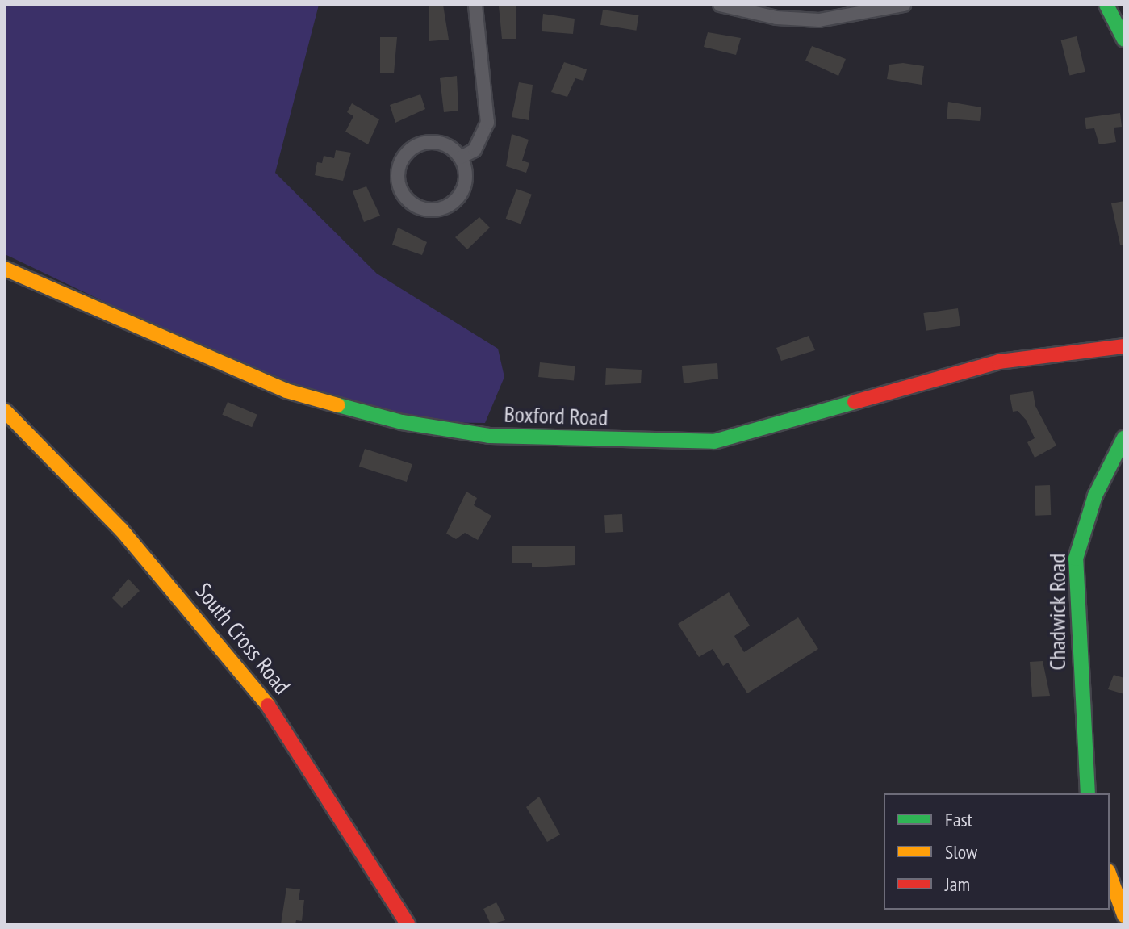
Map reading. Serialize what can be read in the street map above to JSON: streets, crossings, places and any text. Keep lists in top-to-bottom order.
{
  "streets": {
    "street": ["Boxford Road", "Chadwick Road", "South Cross Road"]
  },
  "legend": ["Fast", "Slow", "Jam"]
}
